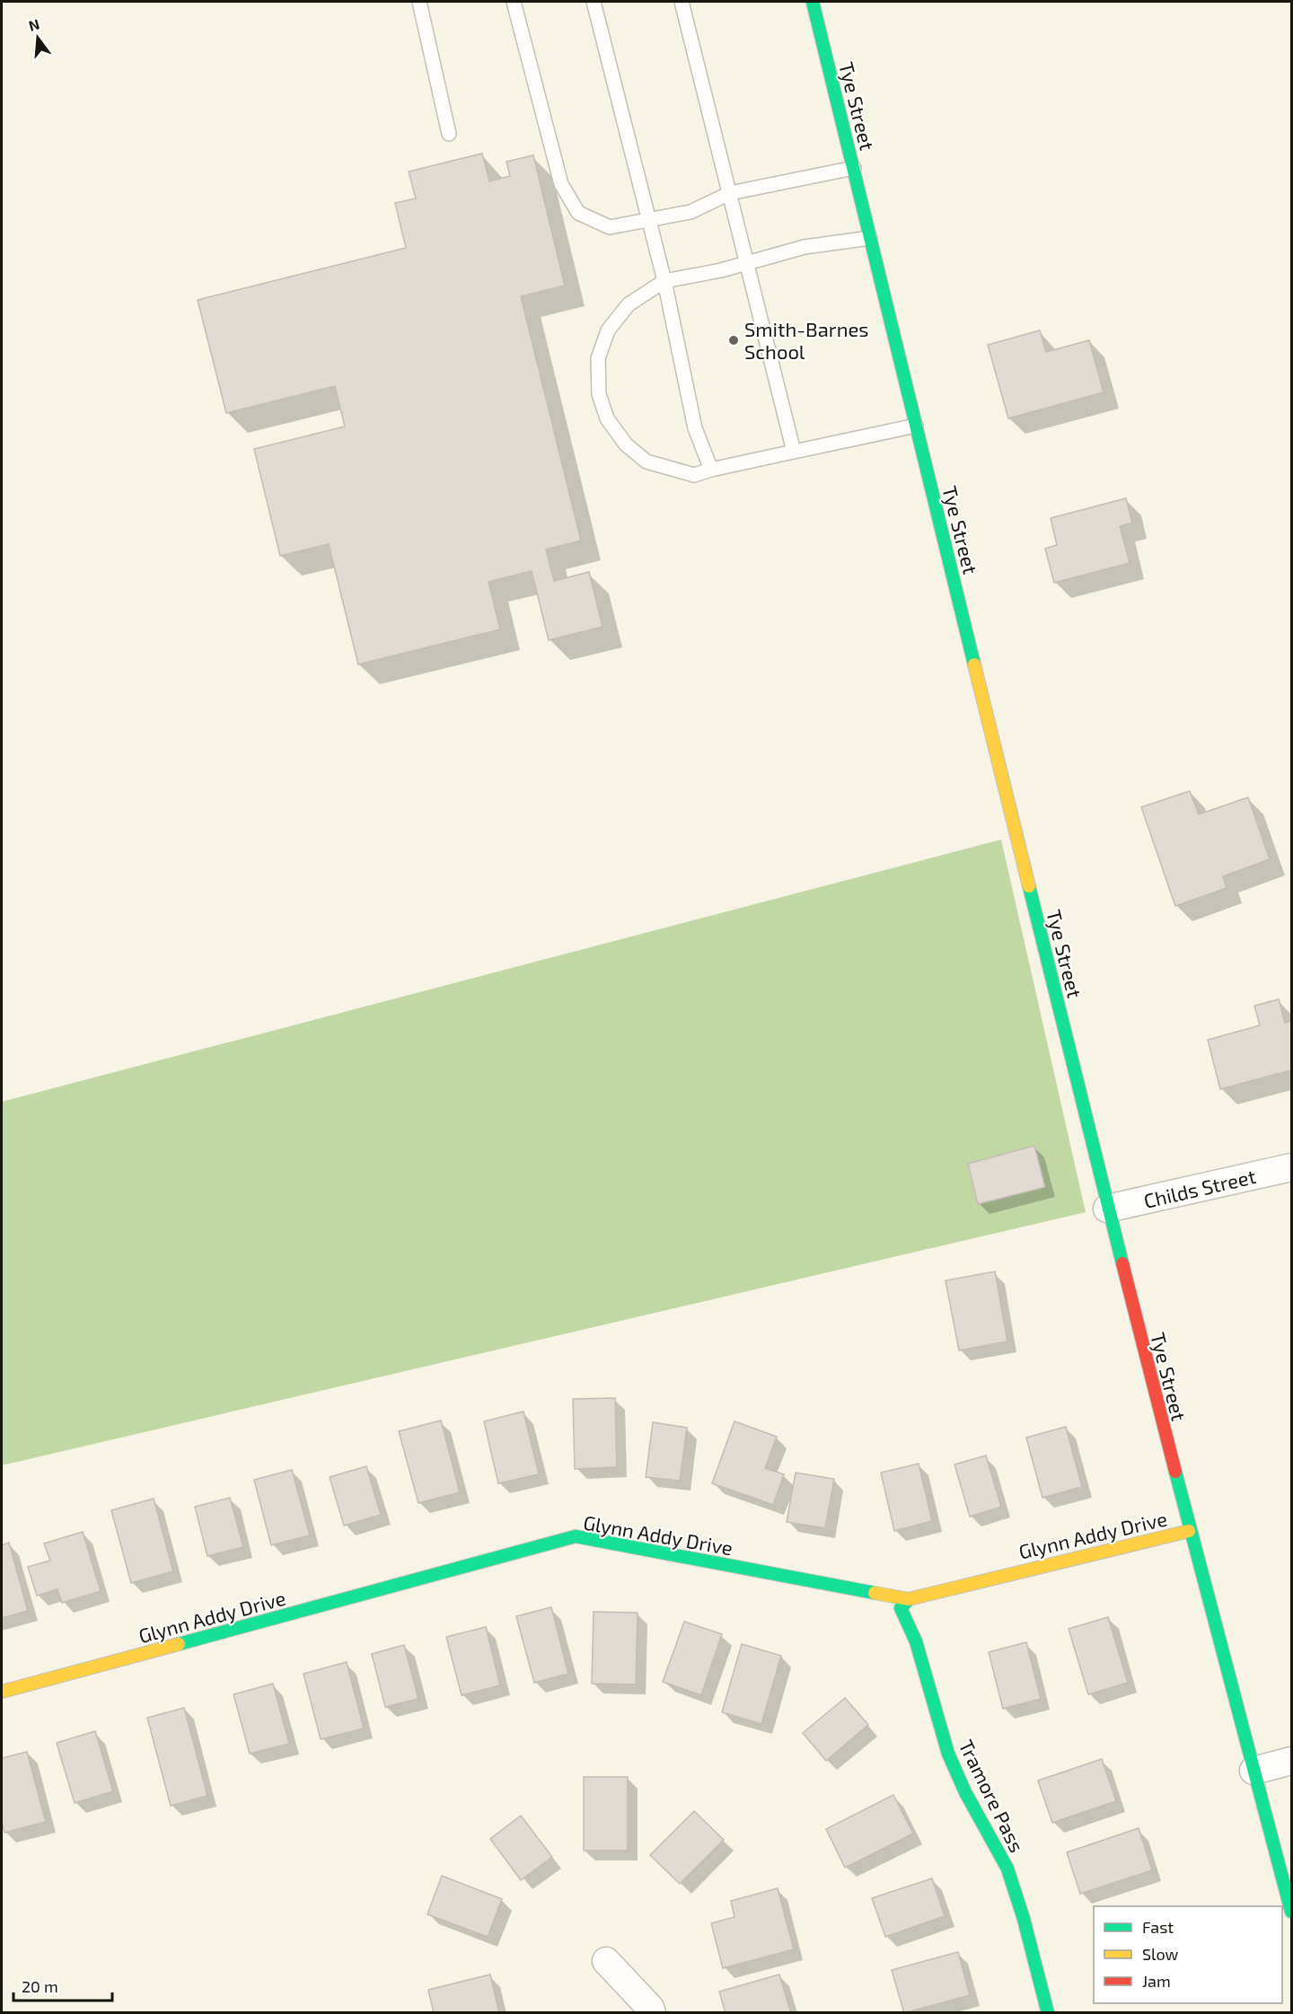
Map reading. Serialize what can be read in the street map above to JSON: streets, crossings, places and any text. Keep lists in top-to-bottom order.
{
  "streets": {
    "street": [
      "Tye Street",
      "Childs Street",
      "Glynn Addy Drive",
      "Tramore Pass"
    ]
  },
  "crossings": [
    ["Tye Street", "Childs Street"],
    ["Tye Street", "Glynn Addy Drive"],
    ["Glynn Addy Drive", "Tramore Pass"]
  ],
  "places": ["Smith-Barnes School"],
  "legend": ["Fast", "Slow", "Jam"],
  "scale_bar": "20 m",
  "north": "top"
}
